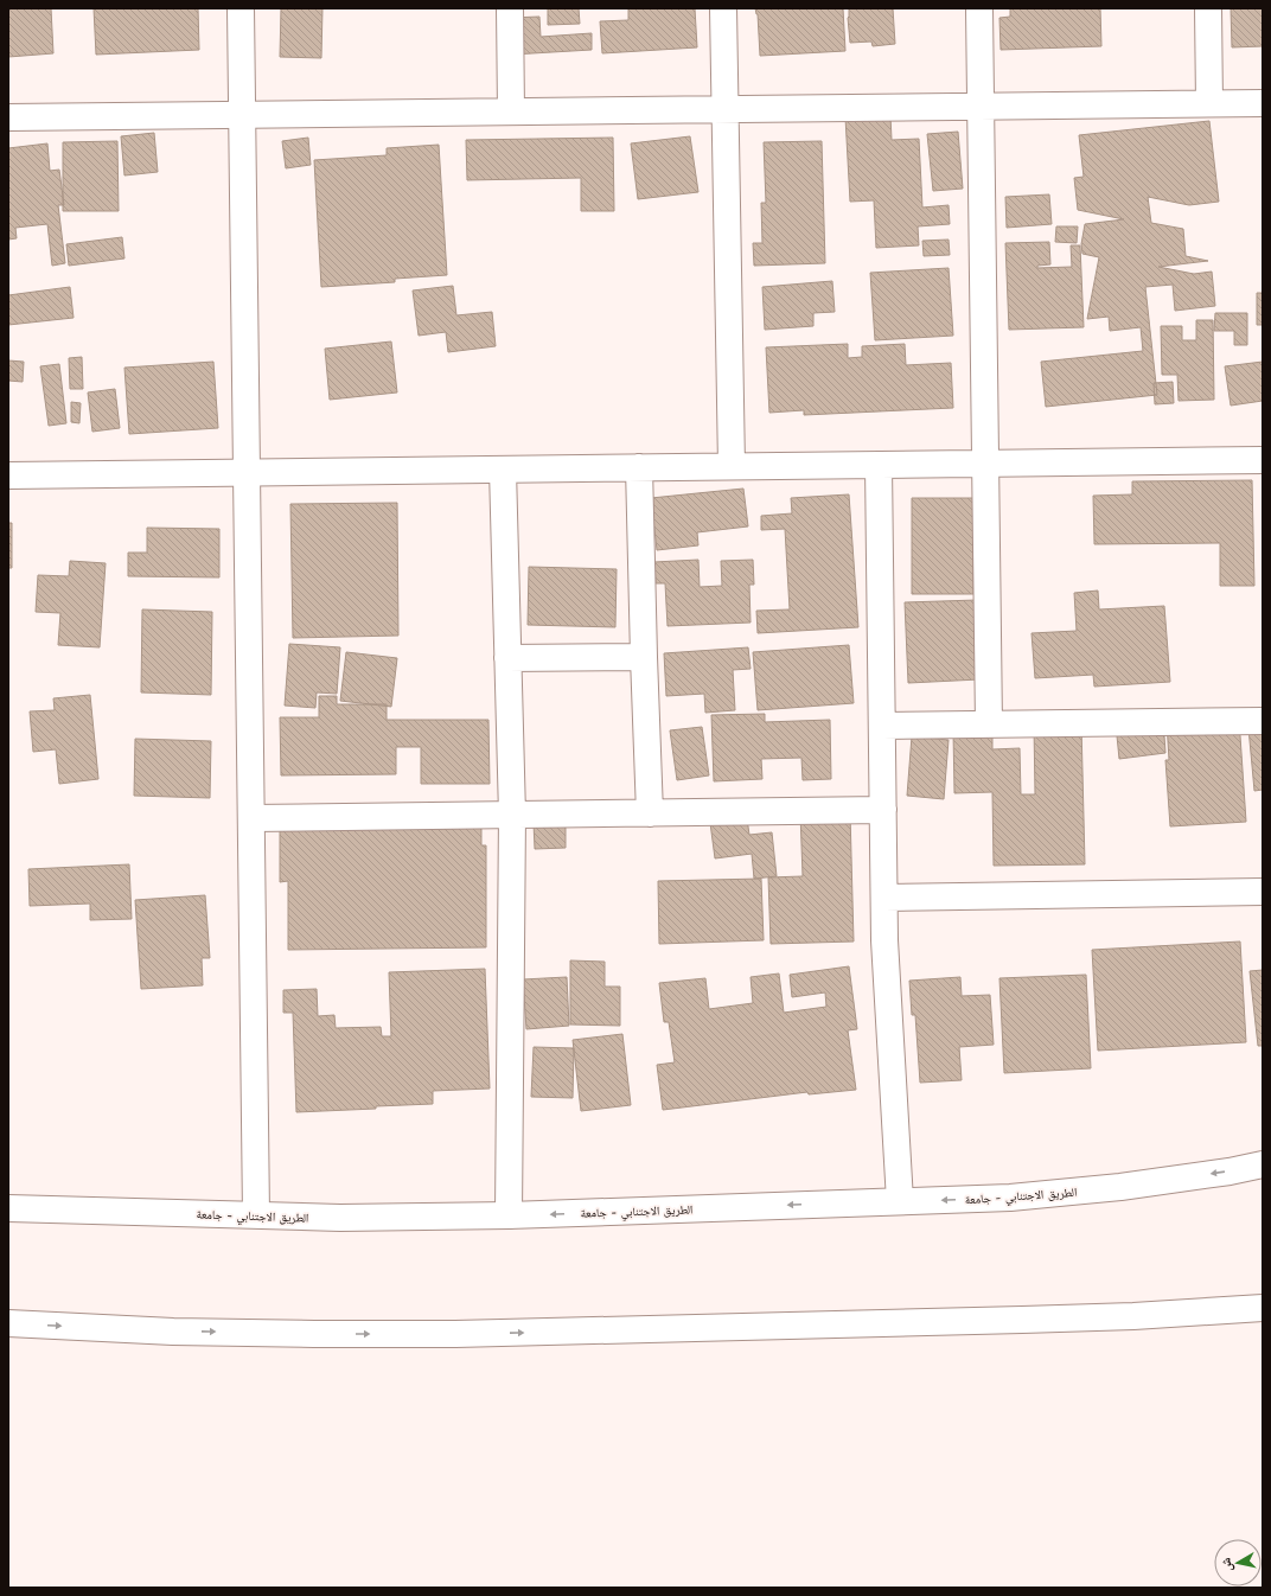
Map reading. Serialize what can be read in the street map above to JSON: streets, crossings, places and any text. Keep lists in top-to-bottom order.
{
  "streets": {
    "street": ["الطريق الاجتنابي - جامعة"]
  },
  "north": "left"
}
